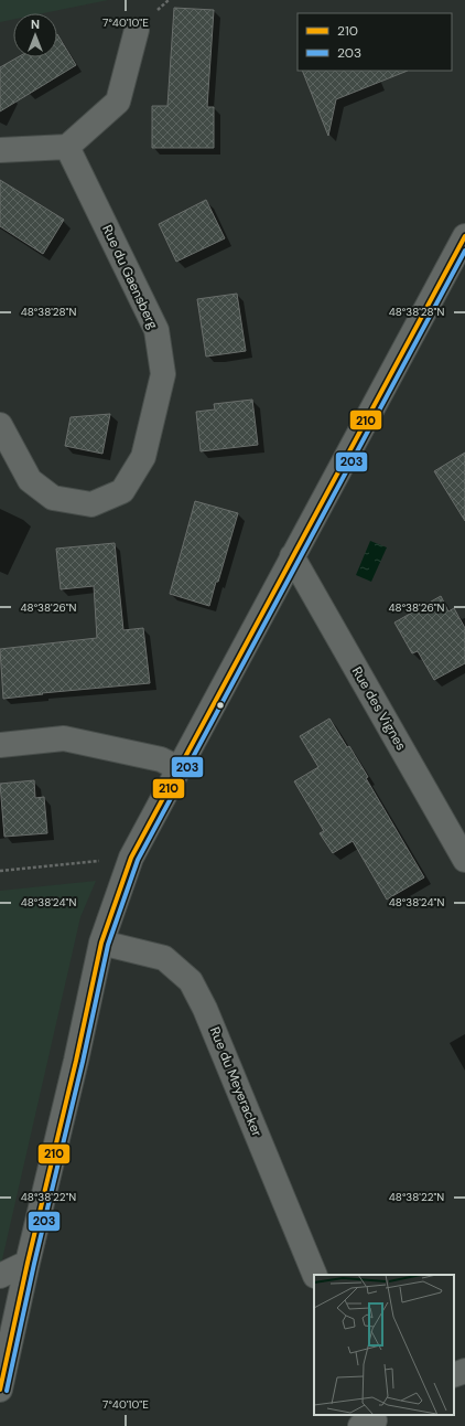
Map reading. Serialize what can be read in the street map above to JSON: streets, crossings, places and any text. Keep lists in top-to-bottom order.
{
  "streets": {
    "street": ["Rue du Gaensberg", "Rue des Vignes", "Rue du Meyeracker"]
  },
  "lines": ["transit line 210", "transit line 203"],
  "legend": ["210", "203"],
  "north": "top",
  "coordinates": [
    "7°40'10\"E",
    "48°38'28\"N",
    "48°38'26\"N",
    "48°38'24\"N",
    "48°38'22\"N"
  ]
}
